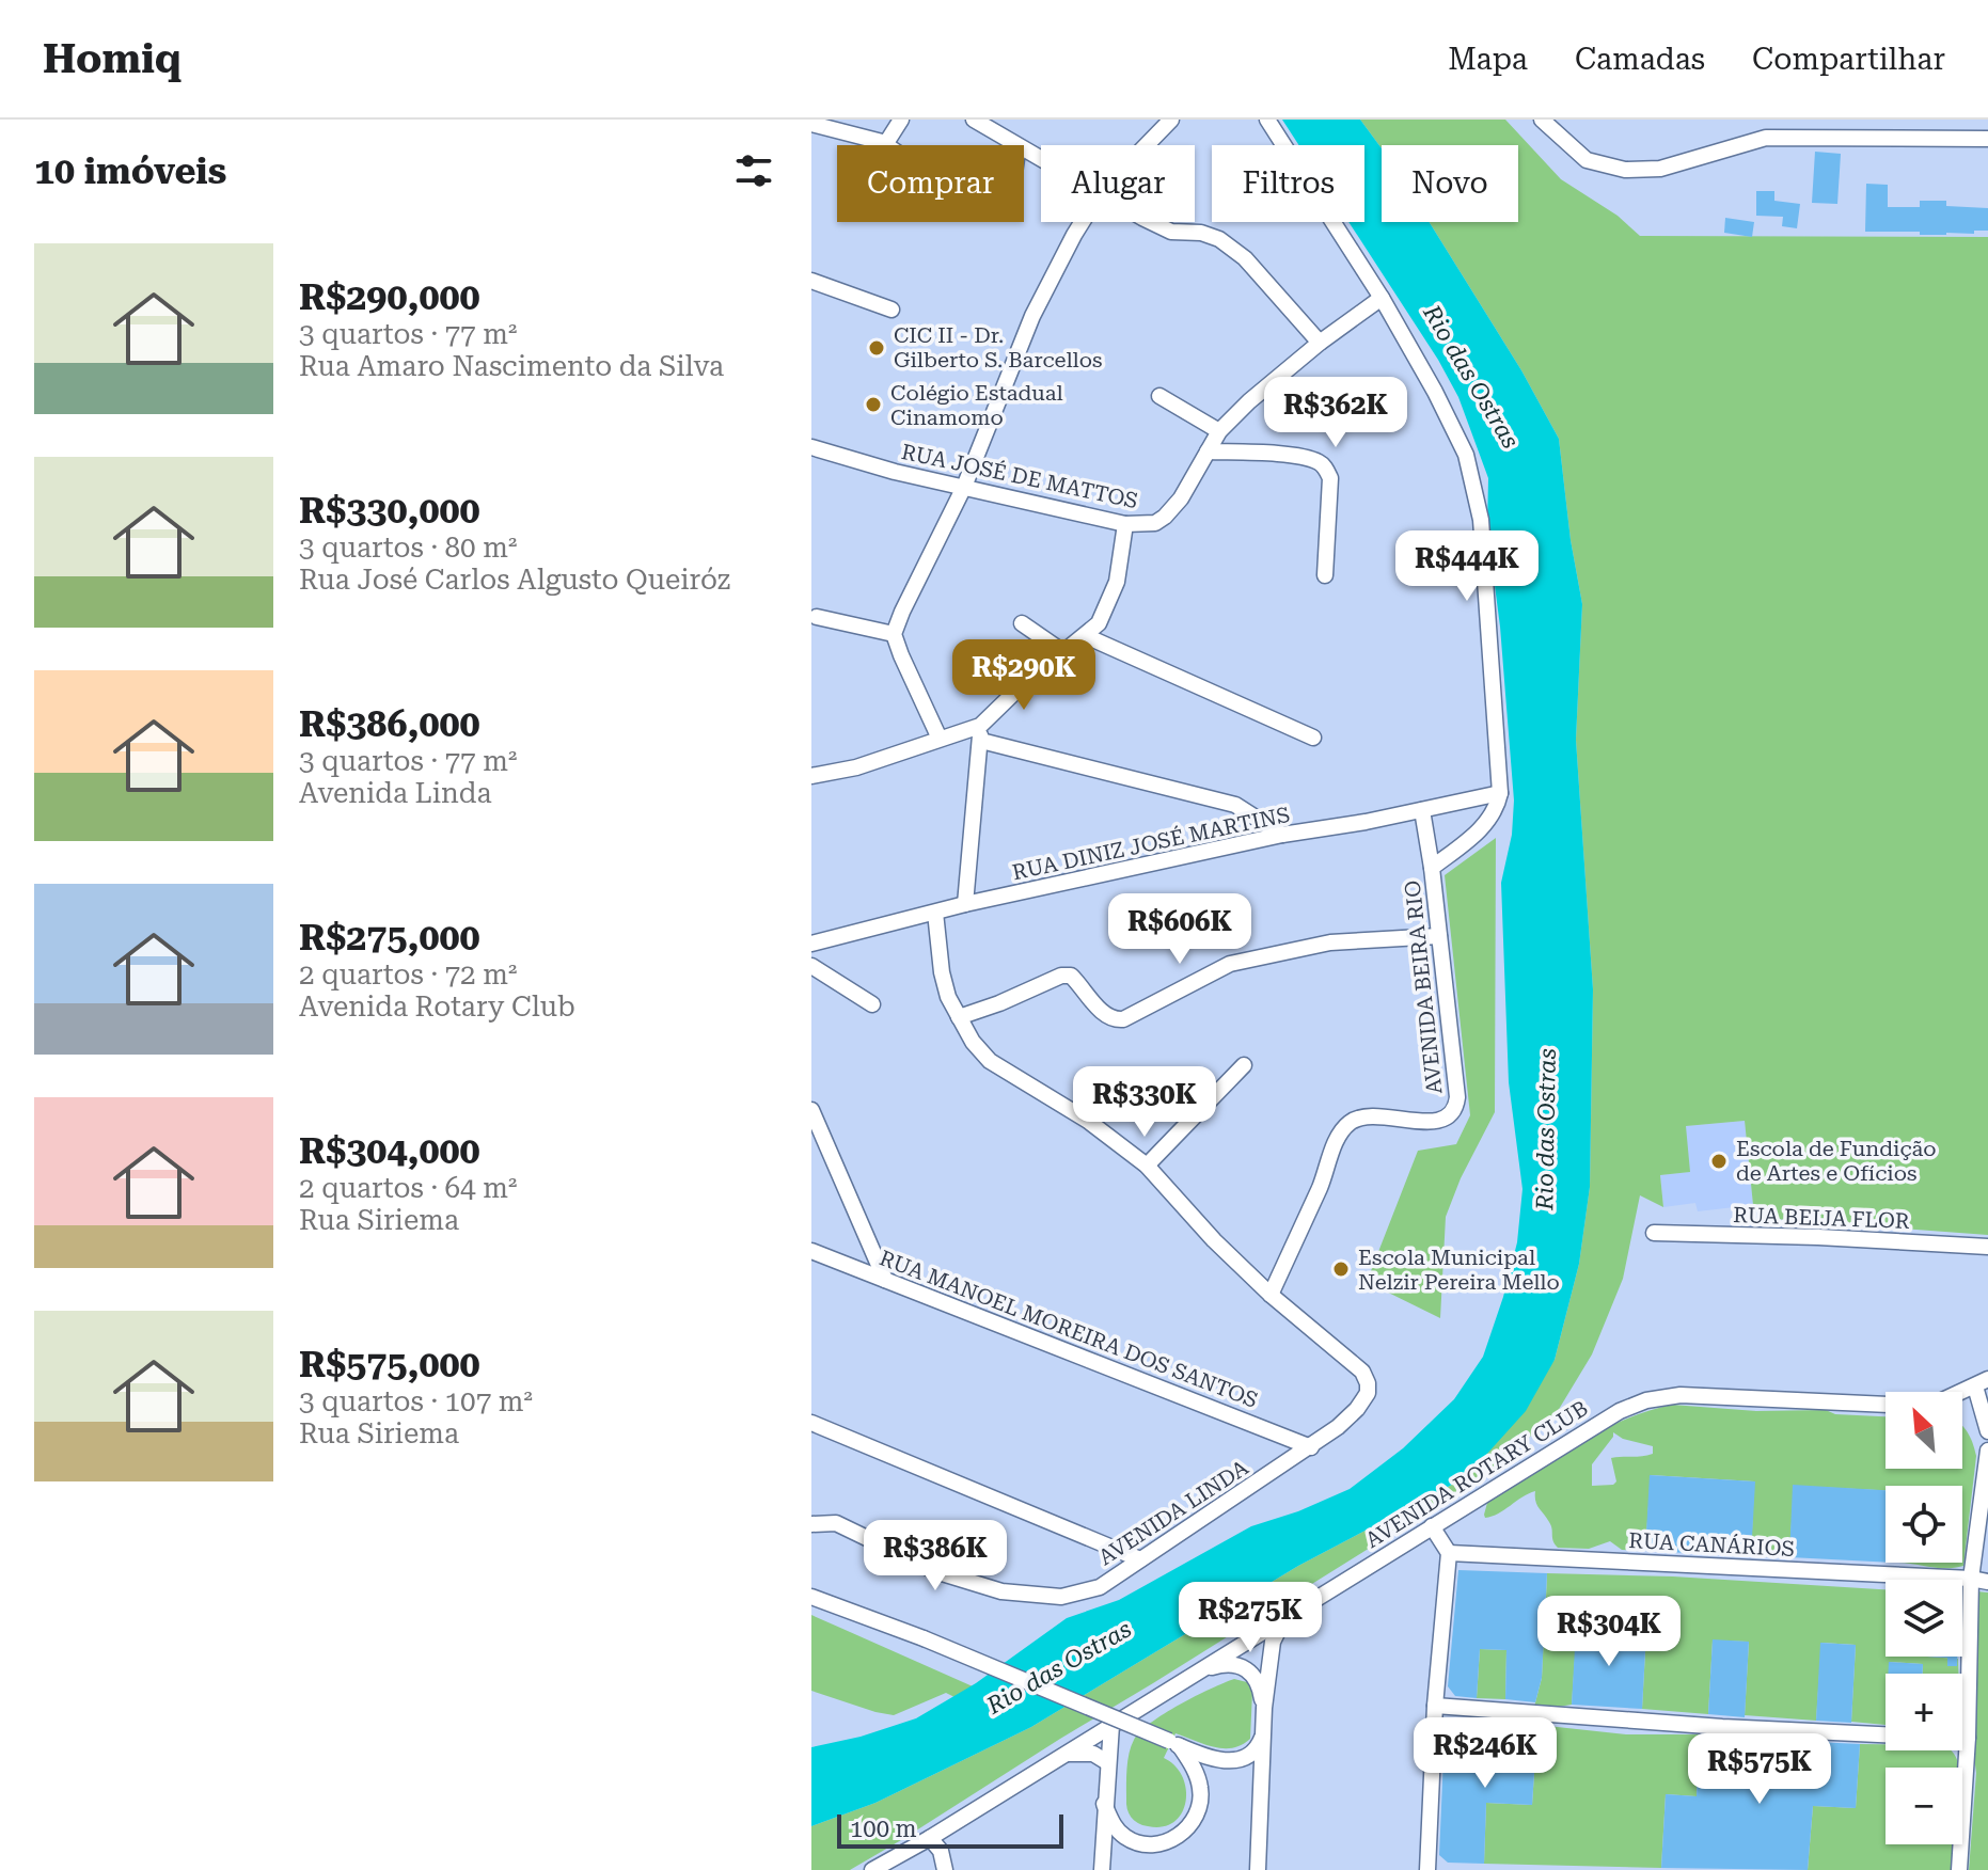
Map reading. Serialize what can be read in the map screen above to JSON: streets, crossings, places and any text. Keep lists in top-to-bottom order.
{
  "streets": {
    "street": [
      "RUA JOSÉ DE MATTOS",
      "RUA DINIZ JOSÉ MARTINS",
      "AVENIDA BEIRA RIO",
      "RUA BEIJA FLOR",
      "RUA MANOEL MOREIRA DOS SANTOS",
      "AVENIDA ROTARY CLUB",
      "AVENIDA LINDA",
      "RUA CANÁRIOS"
    ]
  },
  "crossings": [
    ["RUA DINIZ JOSÉ MARTINS", "AVENIDA BEIRA RIO"],
    ["AVENIDA BEIRA RIO", "AVENIDA LINDA"],
    ["RUA MANOEL MOREIRA DOS SANTOS", "AVENIDA LINDA"]
  ],
  "water": ["Rio das Ostras"],
  "places": [
    "CIC II - Dr. Gilberto S. Barcellos",
    "Colégio Estadual Cinamomo",
    "Escola de Fundição de Artes e Ofícios",
    "Escola Municipal Nelzir Pereira Mello"
  ],
  "scale_bar": "100 m",
  "north": "top left",
  "page": {
    "header": "Homiq",
    "nav": ["Mapa", "Camadas", "Compartilhar"],
    "heading": "10 imóveis",
    "chip": [
      "Comprar",
      "Alugar",
      "Filtros",
      "Novo"
    ],
    "list": [
      {
        "name": "R$290,000",
        "note": "3 quartos · 77 m² · Rua Amaro Nascimento da Silva"
      },
      {
        "name": "R$330,000",
        "note": "3 quartos · 80 m² · Rua José Carlos Algusto Queiróz"
      },
      {
        "name": "R$386,000",
        "note": "3 quartos · 77 m² · Avenida Linda"
      },
      {
        "name": "R$275,000",
        "note": "2 quartos · 72 m² · Avenida Rotary Club"
      },
      {
        "name": "R$304,000",
        "note": "2 quartos · 64 m² · Rua Siriema"
      },
      {
        "name": "R$575,000",
        "note": "3 quartos · 107 m² · Rua Siriema"
      }
    ],
    "price": [
      "R$362K",
      "R$444K",
      "R$290K",
      "R$606K",
      "R$330K",
      "R$386K",
      "R$275K",
      "R$304K",
      "R$246K",
      "R$575K"
    ],
    "map_buttons": ["+", "−"],
    "scale": "100 m"
  }
}
